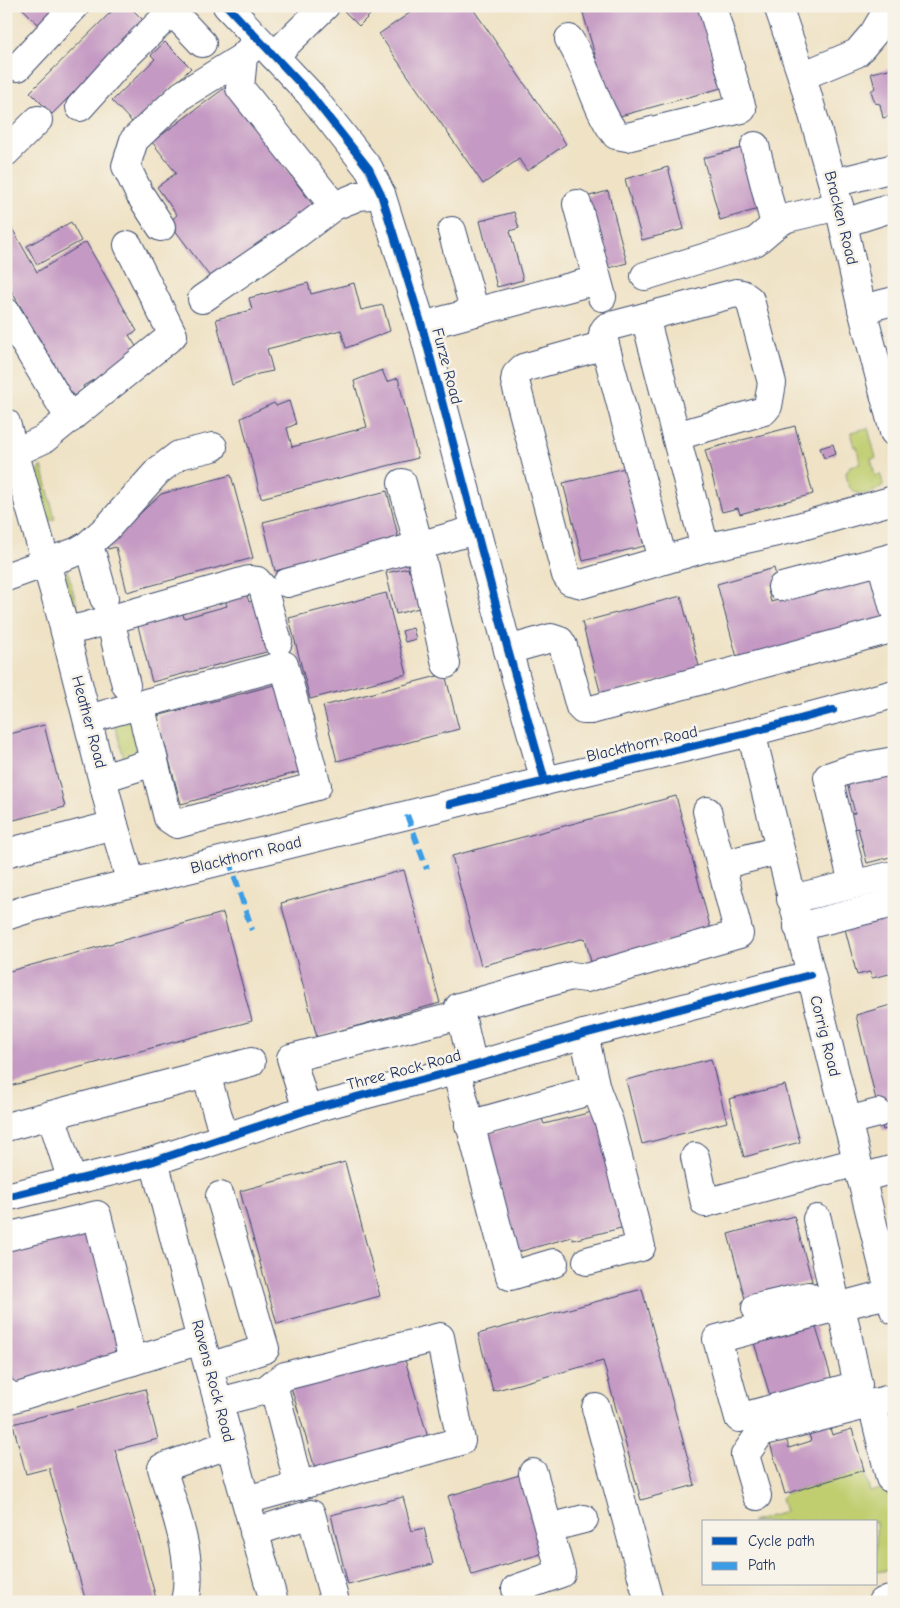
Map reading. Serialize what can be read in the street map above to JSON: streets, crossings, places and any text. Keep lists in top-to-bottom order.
{
  "streets": {
    "street": [
      "Bracken Road",
      "Furze Road",
      "Heather Road",
      "Blackthorn Road",
      "Corrig Road",
      "Three Rock Road",
      "Ravens Rock Road"
    ]
  },
  "crossings": [
    ["Furze Road", "Blackthorn Road"],
    ["Heather Road", "Blackthorn Road"],
    ["Blackthorn Road", "Corrig Road"],
    ["Corrig Road", "Three Rock Road"],
    ["Three Rock Road", "Ravens Rock Road"]
  ],
  "legend": ["Cycle path", "Path"]
}
